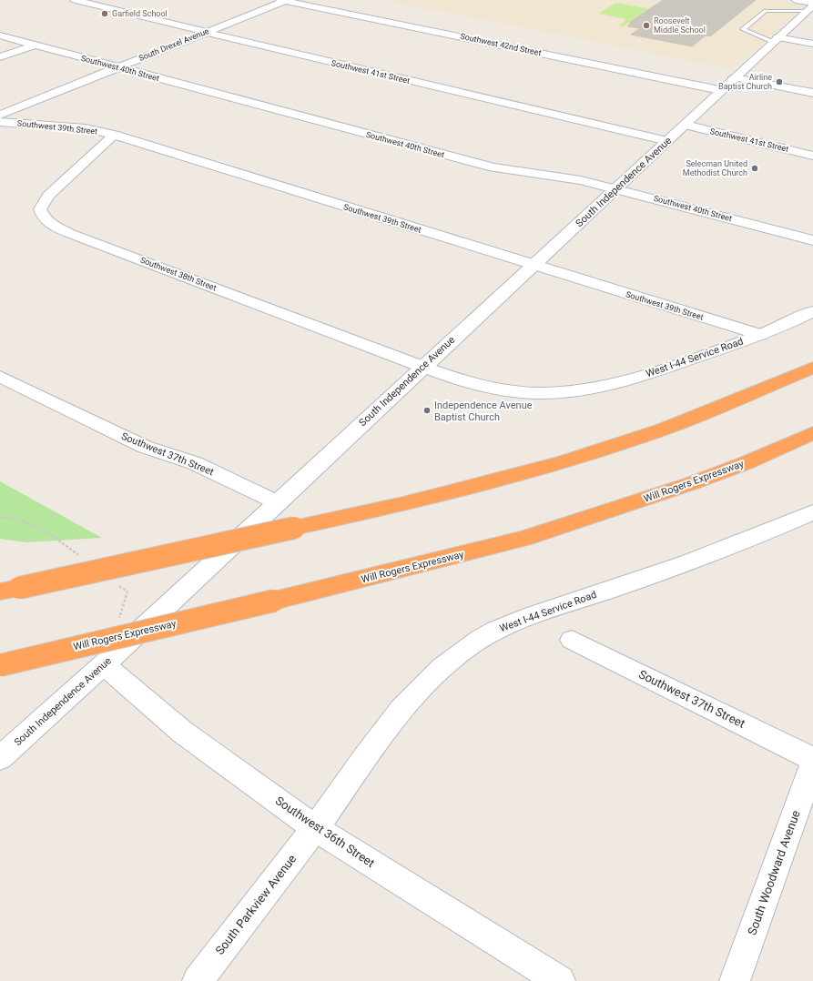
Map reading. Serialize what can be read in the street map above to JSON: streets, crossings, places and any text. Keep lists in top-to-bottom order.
{
  "streets": {
    "highway": ["Will Rogers Expressway"],
    "street": [
      "South Drexel Avenue",
      "Southwest 42nd Street",
      "Southwest 40th Street",
      "Southwest 41st Street",
      "Southwest 39th Street",
      "South Independence Avenue",
      "Southwest 38th Street",
      "West I-44 Service Road",
      "Southwest 37th Street",
      "Southwest 36th Street",
      "South Woodward Avenue",
      "South Parkview Avenue"
    ]
  },
  "crossings": [
    ["South Drexel Avenue", "Southwest 42nd Street"],
    ["South Drexel Avenue", "Southwest 40th Street"],
    ["South Drexel Avenue", "Southwest 41st Street"],
    ["Southwest 42nd Street", "South Independence Avenue"],
    ["Southwest 40th Street", "South Independence Avenue"],
    ["Southwest 41st Street", "South Independence Avenue"],
    ["Southwest 39th Street", "South Independence Avenue"],
    ["Southwest 39th Street", "Southwest 38th Street"],
    ["Southwest 39th Street", "West I-44 Service Road"],
    ["South Independence Avenue", "Southwest 38th Street"],
    ["South Independence Avenue", "West I-44 Service Road"],
    ["South Independence Avenue", "Southwest 37th Street"],
    ["South Independence Avenue", "Southwest 36th Street"],
    ["Southwest 38th Street", "West I-44 Service Road"],
    ["West I-44 Service Road", "Southwest 36th Street"],
    ["West I-44 Service Road", "South Parkview Avenue"],
    ["Southwest 36th Street", "South Parkview Avenue"]
  ],
  "places": [
    "Garfield School",
    "Roosevelt Middle School",
    "Airline Baptist Church",
    "Selecman United Methodist Church",
    "Independence Avenue Baptist Church"
  ]
}
